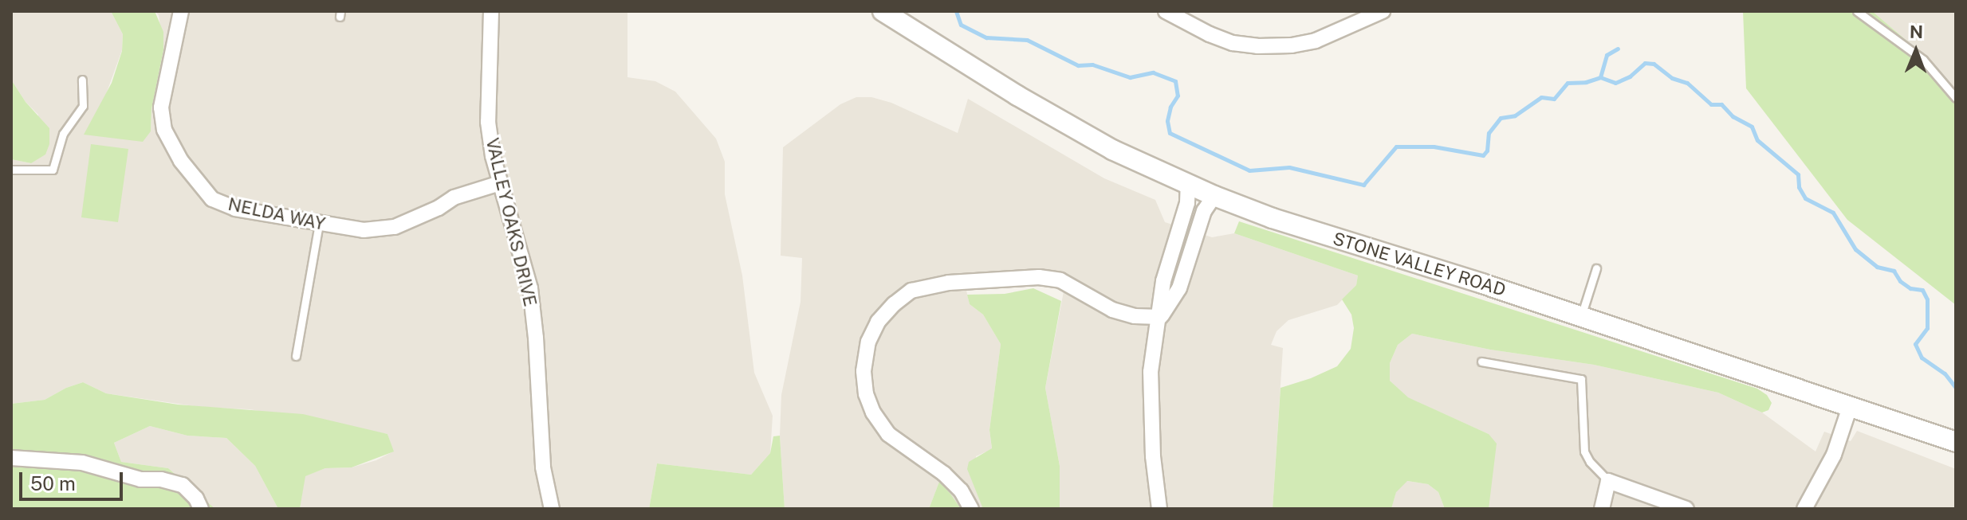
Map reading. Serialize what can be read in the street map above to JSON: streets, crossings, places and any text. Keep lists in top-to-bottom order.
{
  "streets": {
    "street": ["NELDA WAY", "VALLEY OAKS DRIVE", "STONE VALLEY ROAD"]
  },
  "crossings": [
    ["NELDA WAY", "VALLEY OAKS DRIVE"]
  ],
  "scale_bar": "50 m",
  "north": "top"
}
